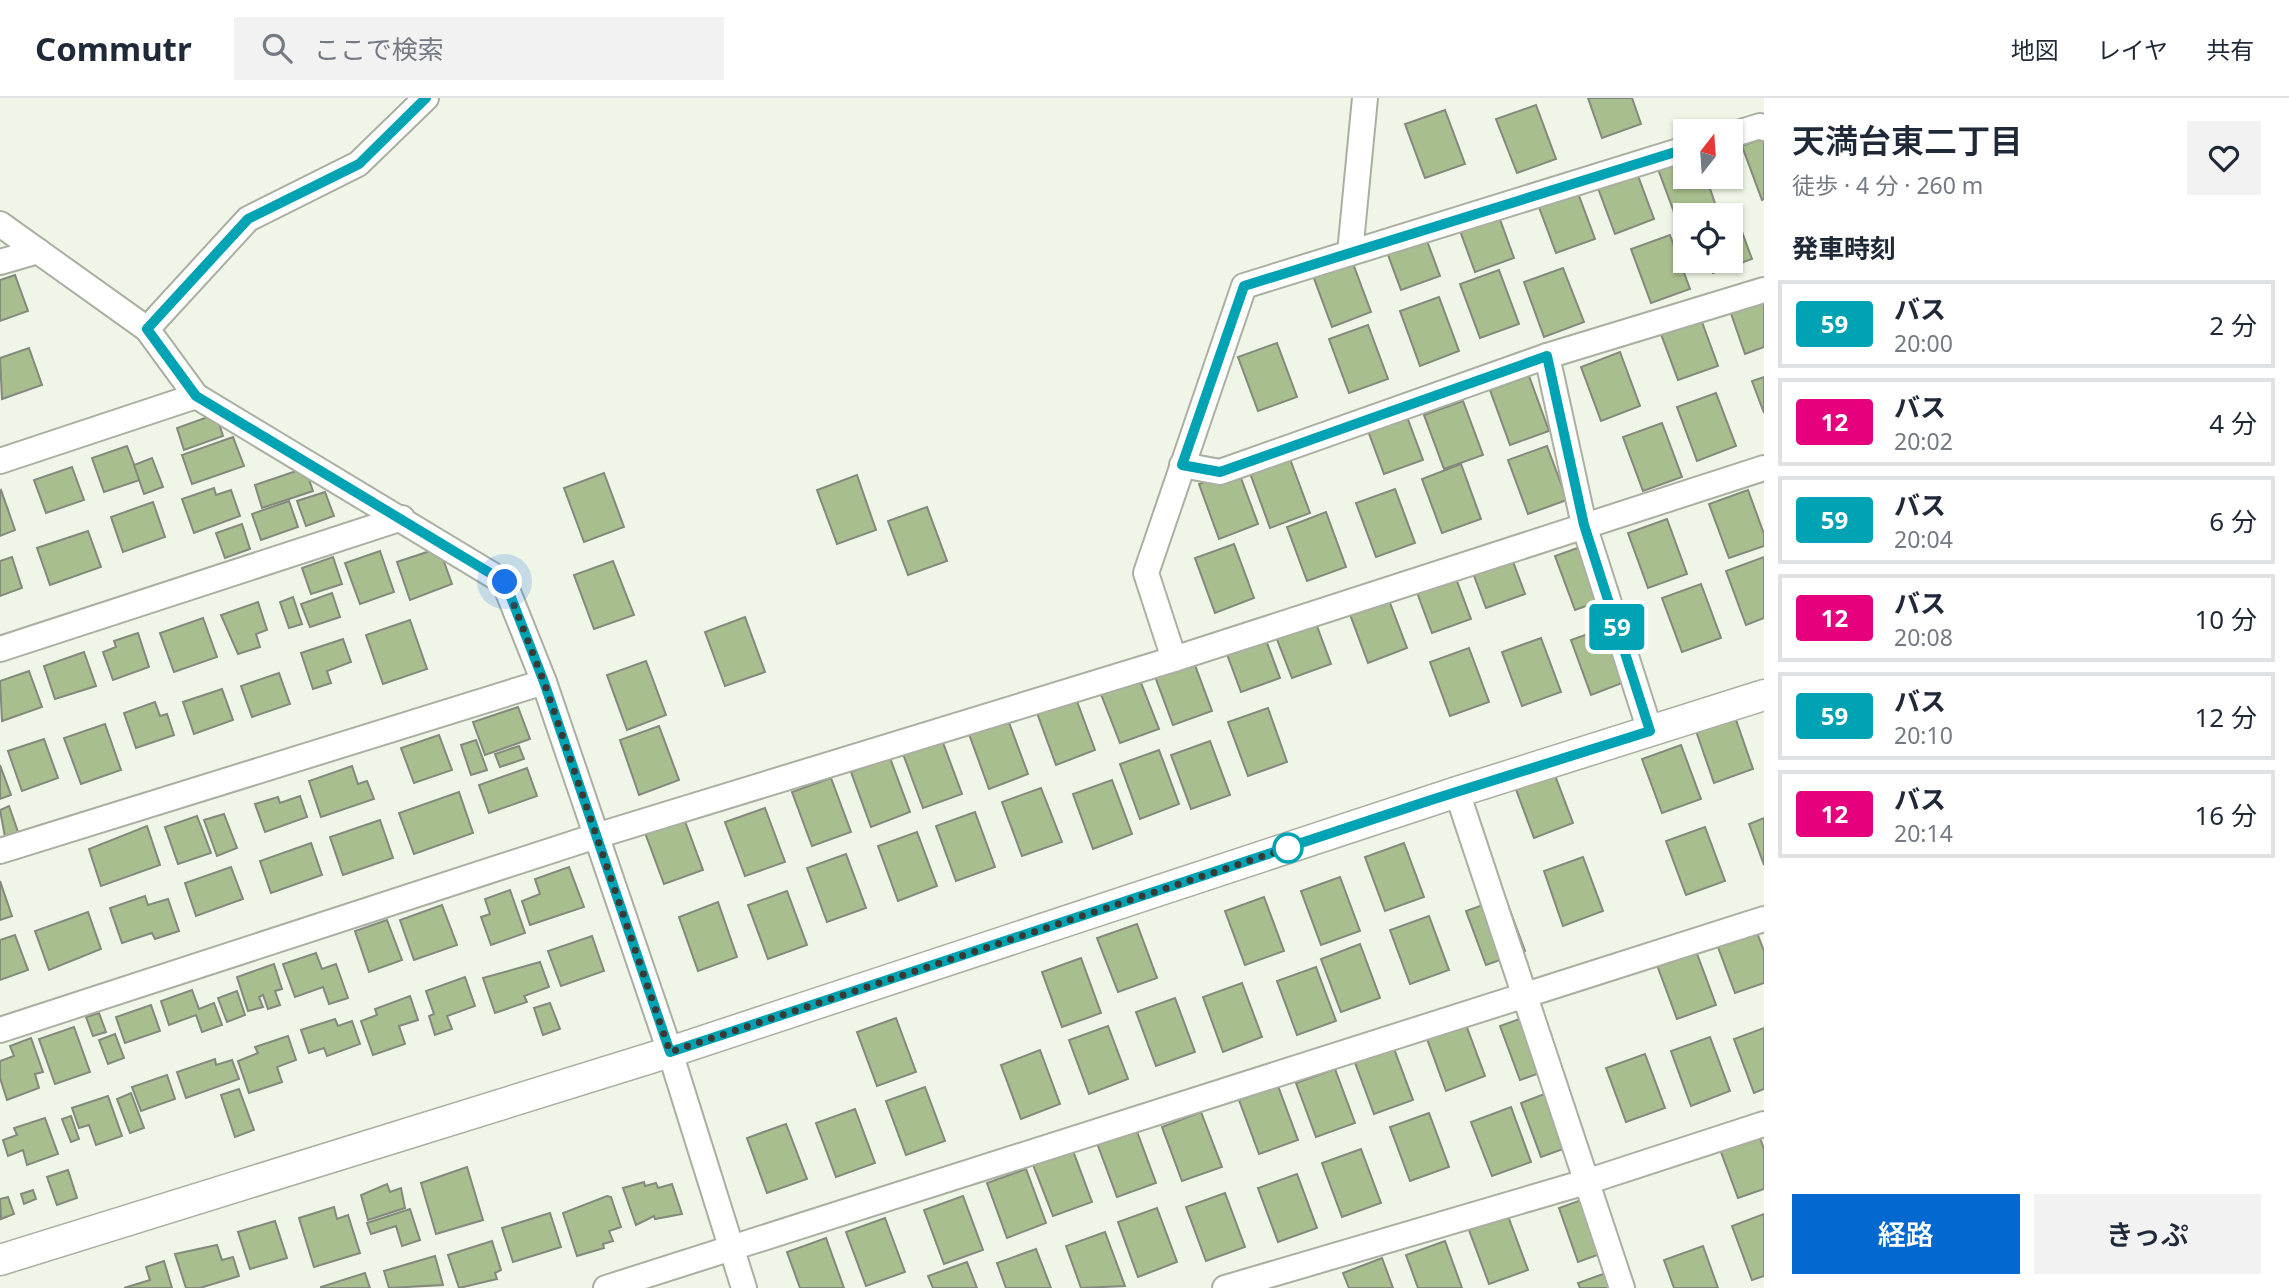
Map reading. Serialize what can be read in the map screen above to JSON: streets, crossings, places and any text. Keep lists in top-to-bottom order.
{
  "lines": ["bus line 59"],
  "north": "top",
  "page": {
    "header": "Commutr",
    "search": "ここで検索",
    "nav": ["地図", "レイヤ", "共有"],
    "on_map": "59",
    "heading": [
      ["天満台東二丁目", "徒歩 · 4 分 · 260 m"],
      "発車時刻"
    ],
    "list": [
      {
        "mark": "59",
        "name": "バス",
        "note": "20:00",
        "value": "2 分"
      },
      {
        "mark": "12",
        "name": "バス",
        "note": "20:02",
        "value": "4 分"
      },
      {
        "mark": "59",
        "name": "バス",
        "note": "20:04",
        "value": "6 分"
      },
      {
        "mark": "12",
        "name": "バス",
        "note": "20:08",
        "value": "10 分"
      },
      {
        "mark": "59",
        "name": "バス",
        "note": "20:10",
        "value": "12 分"
      },
      {
        "mark": "12",
        "name": "バス",
        "note": "20:14",
        "value": "16 分"
      }
    ],
    "buttons": ["経路", "きっぷ"]
  }
}
